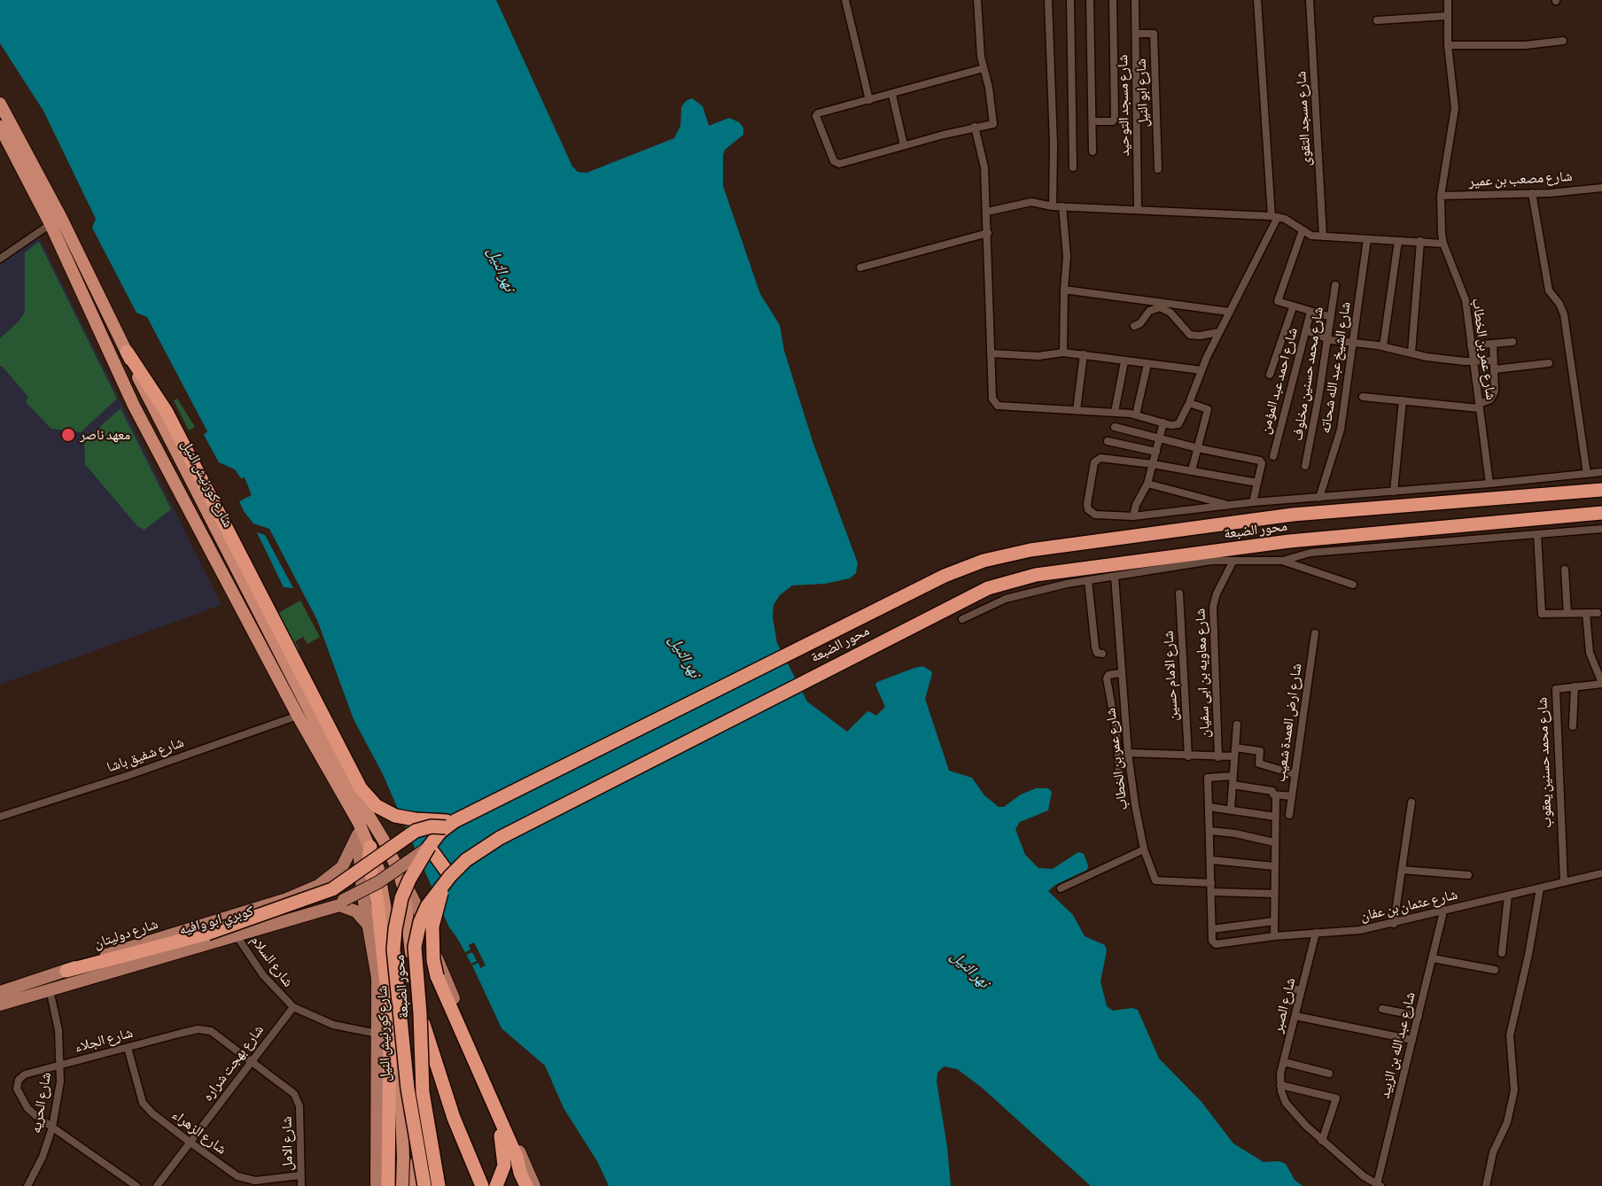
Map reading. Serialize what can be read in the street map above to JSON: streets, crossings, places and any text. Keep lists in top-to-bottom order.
{
  "streets": {
    "highway": ["شارع كورنيش النيل", "محور الضبعة"],
    "main road": ["كوبري ابو وافيه", "شارع دوليتان"],
    "street": [
      "شارع ابو النيل",
      "شارع مسجد التوحيد",
      "شارع مسجد التقوى",
      "شارع مصعب بن عمير",
      "شارع عمر بن الخطاب",
      "شارع الشيخ عبد الله شحاته",
      "شارع محمد حسنين مخلوف",
      "شارع احمد عبد المؤمن",
      "شارع معاويه بن ابى سفيان",
      "شارع الامام حسين",
      "شارع ارض العمدة شعيب",
      "شارع شفيق باشا",
      "شارع محمد حسنين يعقوب",
      "شارع عثمان بن عفان",
      "شارع السلام",
      "شارع الصبر",
      "شارع الجلاء",
      "شارع عبد الله بن الزبيد",
      "شارع بهجت شراره",
      "شارع الحريه",
      "شارع الزهراء",
      "شارع الامل"
    ]
  },
  "crossings": [
    ["شارع ابو النيل", "شارع مسجد التوحيد"],
    ["شارع مصعب بن عمير", "شارع عمر بن الخطاب"],
    ["شارع كورنيش النيل", "شارع شفيق باشا"],
    ["شارع كورنيش النيل", "شارع دوليتان"],
    ["شارع كورنيش النيل", "شارع السلام"],
    ["محور الضبعة", "كوبري ابو وافيه"],
    ["شارع محمد حسنين يعقوب", "شارع عثمان بن عفان"],
    ["شارع عثمان بن عفان", "شارع الصبر"],
    ["شارع عثمان بن عفان", "شارع عبد الله بن الزبيد"],
    ["شارع دوليتان", "شارع السلام"],
    ["شارع دوليتان", "شارع الحريه"],
    ["شارع السلام", "شارع بهجت شراره"],
    ["شارع الجلاء", "شارع بهجت شراره"],
    ["شارع الجلاء", "شارع الحريه"],
    ["شارع الجلاء", "شارع الزهراء"],
    ["شارع الجلاء", "شارع الامل"],
    ["شارع بهجت شراره", "شارع الزهراء"],
    ["شارع بهجت شراره", "شارع الامل"],
    ["شارع الزهراء", "شارع الامل"]
  ],
  "water": ["نهر النيل"],
  "places": ["معهد ناصر"]
}
